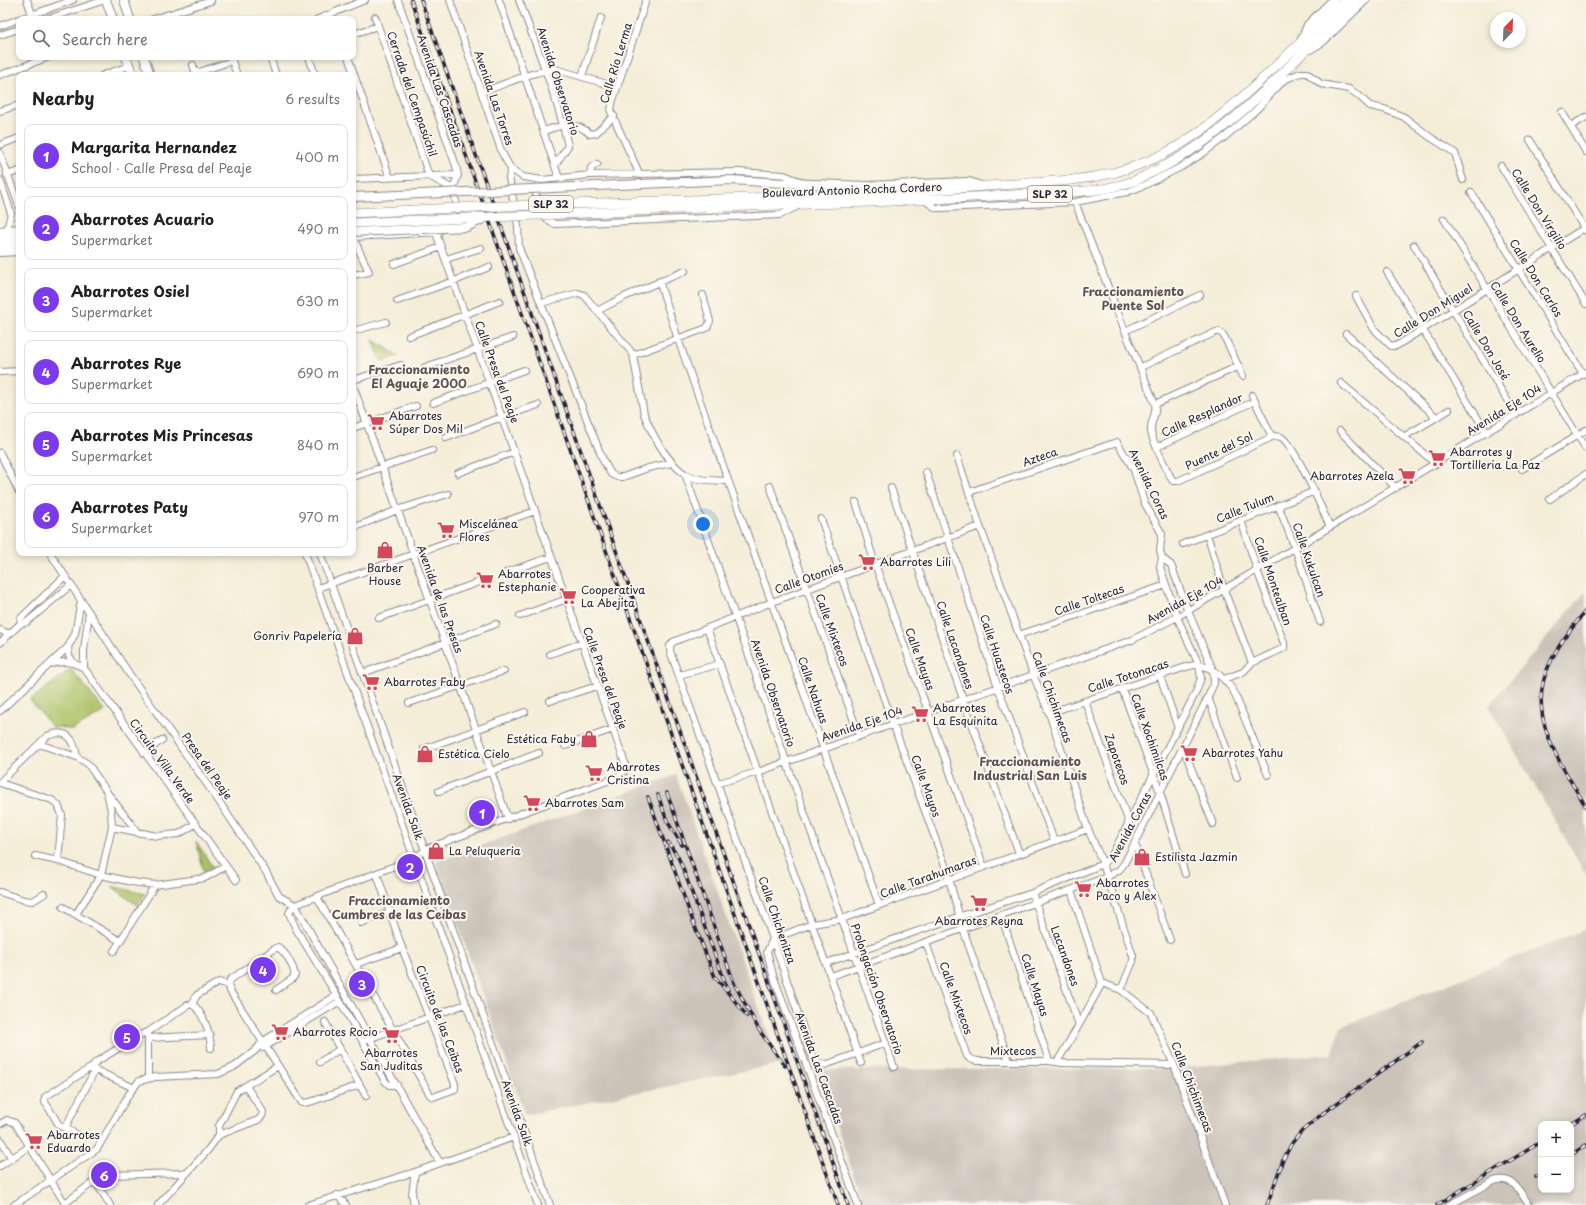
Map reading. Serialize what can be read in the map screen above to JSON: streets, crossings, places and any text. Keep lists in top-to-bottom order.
{
  "streets": {
    "highway": ["Boulevard Antonio Rocha Cordero", "SLP 32"],
    "street": [
      "Calle Río Lerma",
      "Avenida Observatorio",
      "Avenida Las Cascadas",
      "Cerrada del Cempasúchil",
      "Avenida Las Torres",
      "Calle Don Virgilio",
      "Calle Don Carlos",
      "Calle Don Miguel",
      "Calle Don Aurelio",
      "Calle Don José",
      "Calle Presa del Peaje",
      "Avenida Eje 104",
      "Calle Resplandor",
      "Puente del Sol",
      "Azteca",
      "Avenida Coras",
      "Calle Tulum",
      "Calle Kukulcan",
      "Calle Otomíes",
      "Calle Montealban",
      "Avenida de las Presas",
      "Calle Toltecas",
      "Calle Mixtecos",
      "Calle Lacandones",
      "Calle Huastecos",
      "Calle Mayas",
      "Calle Totonacas",
      "Calle Nahuas",
      "Calle Chichimecas",
      "Calle Xochimilcas",
      "Zapotecos",
      "Circuito Villa Verde",
      "Presa del Peaje",
      "Calle Mayos",
      "Avenida Salk",
      "Calle Tarahumaras",
      "Calle Chichenitza",
      "Lacandones",
      "Prolongación Observatorio",
      "Circuito de las Ceibas",
      "Mixtecos"
    ]
  },
  "crossings": [
    ["Avenida Observatorio", "Avenida Eje 104"],
    ["Avenida Observatorio", "Calle Otomíes"],
    ["Avenida Observatorio", "Calle Tarahumaras"],
    ["Avenida Observatorio", "Prolongación Observatorio"],
    ["Avenida Las Cascadas", "Calle Tarahumaras"],
    ["Avenida Las Cascadas", "Calle Chichenitza"],
    ["Calle Don Virgilio", "Calle Don Miguel"],
    ["Calle Don Carlos", "Calle Don Miguel"],
    ["Calle Don Carlos", "Avenida Eje 104"],
    ["Calle Don Miguel", "Calle Don Aurelio"],
    ["Calle Don Miguel", "Calle Don José"],
    ["Calle Don Aurelio", "Avenida Eje 104"],
    ["Calle Don José", "Avenida Eje 104"],
    ["Calle Presa del Peaje", "Avenida de las Presas"],
    ["Calle Presa del Peaje", "Presa del Peaje"],
    ["Calle Presa del Peaje", "Avenida Salk"],
    ["Calle Presa del Peaje", "Circuito de las Ceibas"],
    ["Avenida Eje 104", "Avenida Coras"],
    ["Avenida Eje 104", "Calle Kukulcan"],
    ["Avenida Eje 104", "Calle Montealban"],
    ["Avenida Eje 104", "Calle Mixtecos"],
    ["Avenida Eje 104", "Calle Lacandones"],
    ["Avenida Eje 104", "Calle Huastecos"],
    ["Avenida Eje 104", "Calle Mayas"],
    ["Avenida Eje 104", "Calle Nahuas"],
    ["Avenida Eje 104", "Calle Chichimecas"],
    ["Avenida Eje 104", "Calle Mayos"],
    ["Avenida Eje 104", "Calle Chichenitza"],
    ["Calle Resplandor", "Puente del Sol"],
    ["Azteca", "Avenida Coras"],
    ["Azteca", "Calle Chichimecas"],
    ["Avenida Coras", "Calle Toltecas"],
    ["Avenida Coras", "Calle Mixtecos"],
    ["Avenida Coras", "Calle Mayas"],
    ["Avenida Coras", "Calle Totonacas"],
    ["Avenida Coras", "Calle Chichimecas"],
    ["Avenida Coras", "Calle Xochimilcas"],
    ["Avenida Coras", "Zapotecos"],
    ["Avenida Coras", "Calle Mayos"],
    ["Avenida Coras", "Lacandones"],
    ["Avenida Coras", "Prolongación Observatorio"],
    ["Calle Tulum", "Calle Kukulcan"],
    ["Calle Tulum", "Calle Montealban"],
    ["Calle Otomíes", "Calle Mixtecos"],
    ["Calle Otomíes", "Calle Lacandones"],
    ["Calle Otomíes", "Calle Huastecos"],
    ["Calle Otomíes", "Calle Mayas"],
    ["Calle Otomíes", "Calle Nahuas"],
    ["Calle Otomíes", "Calle Chichimecas"],
    ["Calle Otomíes", "Calle Mayos"],
    ["Calle Otomíes", "Calle Chichenitza"],
    ["Calle Toltecas", "Calle Chichimecas"],
    ["Calle Mixtecos", "Mixtecos"],
    ["Calle Lacandones", "Calle Tarahumaras"],
    ["Calle Huastecos", "Calle Tarahumaras"],
    ["Calle Mayas", "Calle Tarahumaras"],
    ["Calle Mayas", "Mixtecos"],
    ["Calle Totonacas", "Calle Chichimecas"],
    ["Calle Totonacas", "Calle Xochimilcas"],
    ["Calle Totonacas", "Zapotecos"],
    ["Calle Nahuas", "Calle Tarahumaras"],
    ["Calle Chichimecas", "Calle Tarahumaras"],
    ["Calle Chichimecas", "Mixtecos"],
    ["Calle Mayos", "Calle Tarahumaras"],
    ["Calle Mayos", "Mixtecos"],
    ["Calle Tarahumaras", "Calle Chichenitza"],
    ["Calle Tarahumaras", "Prolongación Observatorio"]
  ],
  "districts": [
    "Fraccionamiento Puente Sol",
    "Fraccionamiento El Aguaje 2000",
    "Fraccionamiento Industrial San Luis",
    "Fraccionamiento Cumbres de las Ceibas"
  ],
  "places": {
    "supermarket": [
      "Abarrotes Súper Dos Mil",
      "Abarrotes y Tortilleria La Paz",
      "Abarrotes Azela",
      "Miscelánea Flores",
      "Abarrotes Lili",
      "Abarrotes Estephanie",
      "Cooperativa La Abejita",
      "Abarrotes Faby",
      "Abarrotes La Esquinita",
      "Abarrotes Yahu",
      "Abarrotes Cristina",
      "Abarrotes Sam",
      "Abarrotes Paco y Alex",
      "Abarrotes Reyna",
      "Abarrotes Rocio",
      "Abarrotes San Juditas",
      "Abarrotes Eduardo"
    ],
    "shop": [
      "Barber House",
      "Gonriv Papelería",
      "Estética Faby",
      "Estética Cielo",
      "La Peluqueria",
      "Estilista Jazmin"
    ]
  },
  "north": "top right",
  "page": {
    "search": "Search here",
    "heading": ["Nearby", "6 results"],
    "list": [
      {
        "mark": "1",
        "name": "Margarita Hernandez",
        "note": "School · Calle Presa del Peaje",
        "value": "400 m"
      },
      {
        "mark": "2",
        "name": "Abarrotes Acuario",
        "note": "Supermarket",
        "value": "490 m"
      },
      {
        "mark": "3",
        "name": "Abarrotes Osiel",
        "note": "Supermarket",
        "value": "630 m"
      },
      {
        "mark": "4",
        "name": "Abarrotes Rye",
        "note": "Supermarket",
        "value": "690 m"
      },
      {
        "mark": "5",
        "name": "Abarrotes Mis Princesas",
        "note": "Supermarket",
        "value": "840 m"
      },
      {
        "mark": "6",
        "name": "Abarrotes Paty",
        "note": "Supermarket",
        "value": "970 m"
      }
    ],
    "pins": [
      "1",
      "2",
      "4",
      "3",
      "5",
      "6"
    ],
    "map_buttons": ["+", "−"]
  }
}
